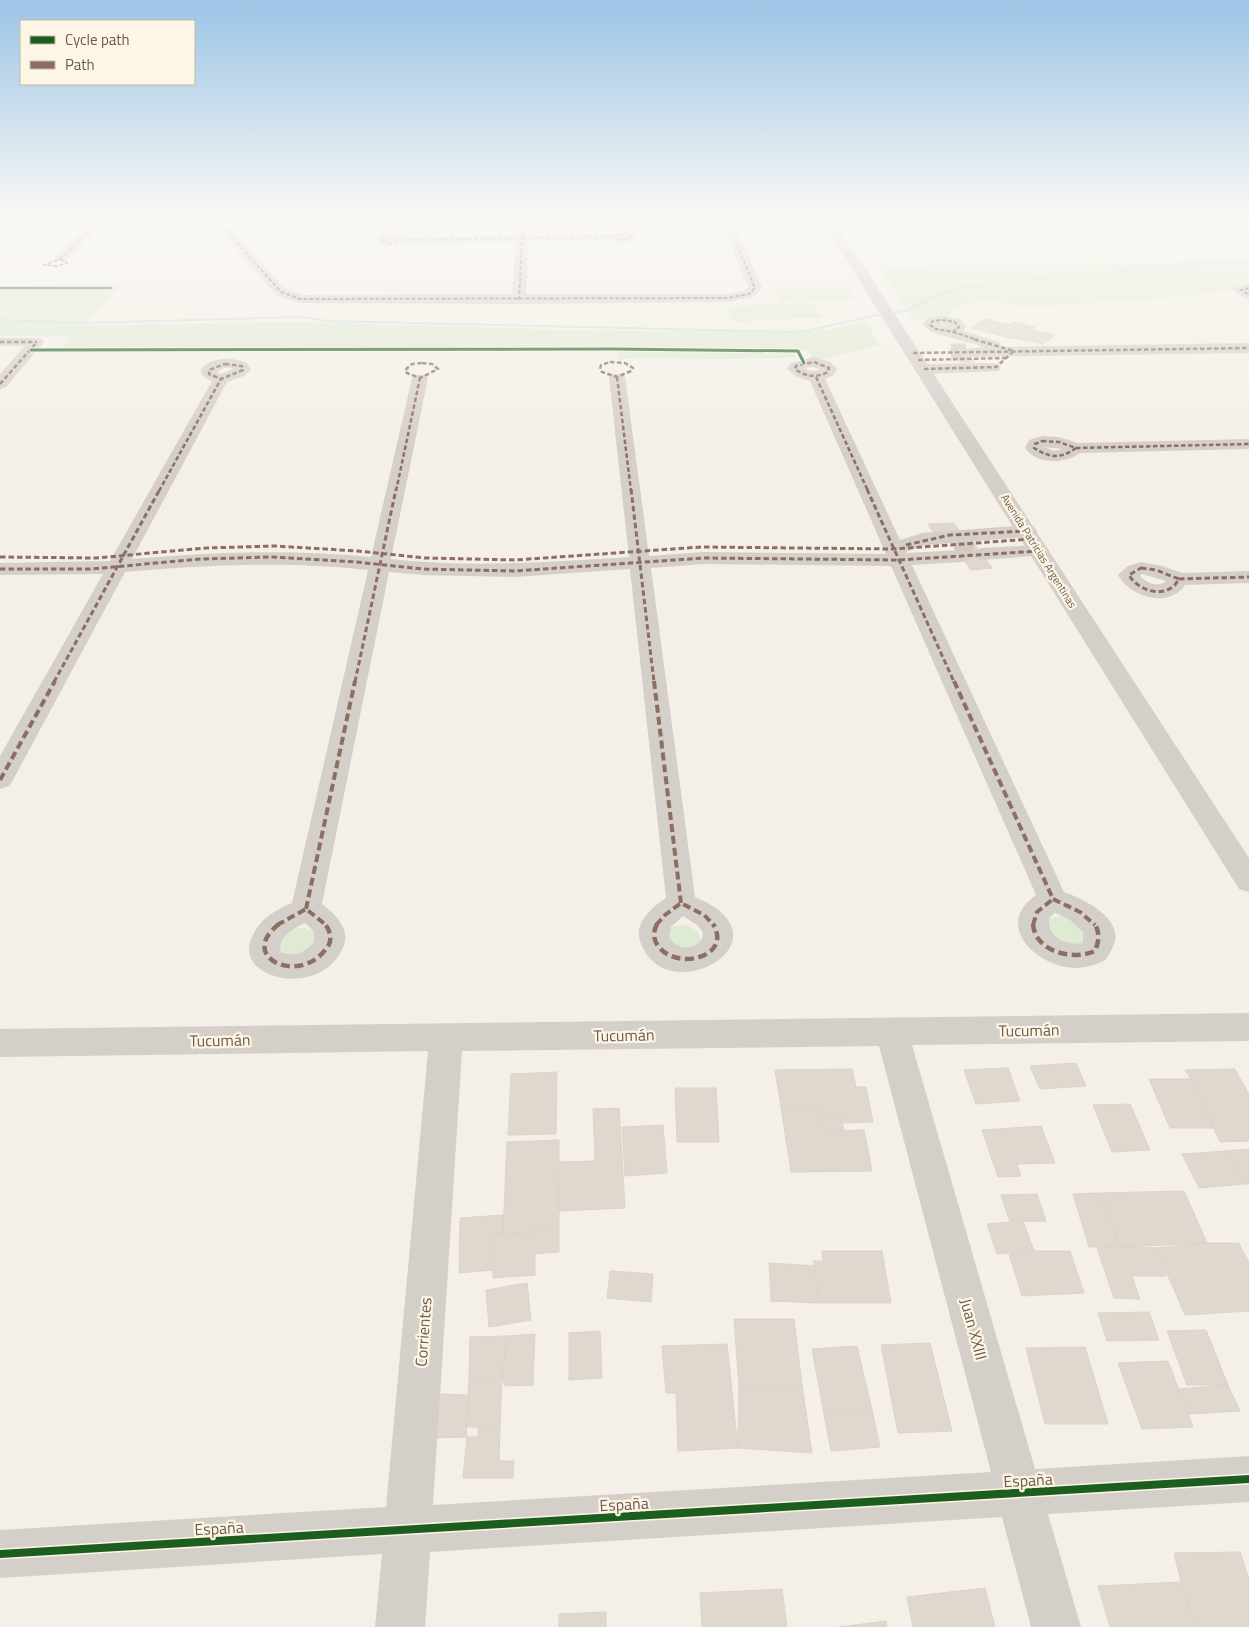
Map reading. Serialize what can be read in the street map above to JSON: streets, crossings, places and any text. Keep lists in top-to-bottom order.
{
  "streets": {
    "street": [
      "Avenida Patricias Argentinas",
      "Tucumán",
      "Juan XXIII",
      "Corrientes",
      "España"
    ]
  },
  "crossings": [
    ["Tucumán", "Juan XXIII"],
    ["Tucumán", "Corrientes"],
    ["Juan XXIII", "España"],
    ["Corrientes", "España"]
  ],
  "legend": ["Cycle path", "Path"]
}
